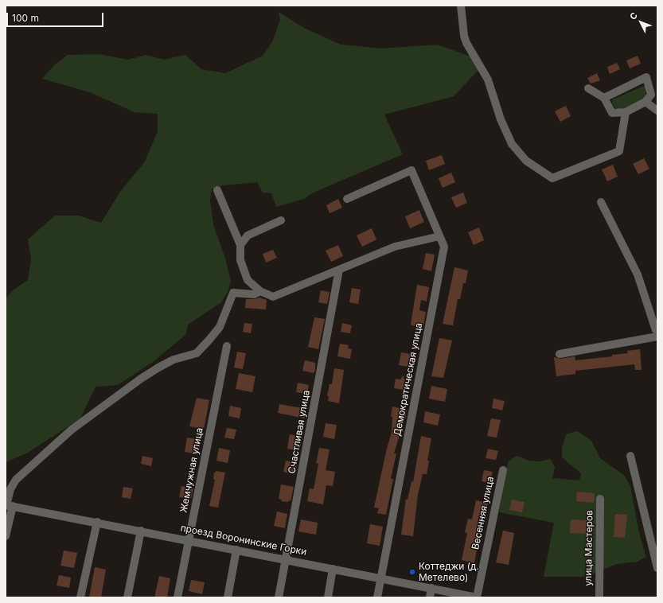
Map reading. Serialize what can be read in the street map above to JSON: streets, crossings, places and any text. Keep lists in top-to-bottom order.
{
  "streets": {
    "street": [
      "Демократическая улица",
      "Счастливая улица",
      "Жемчужная улица",
      "Весенняя улица",
      "проезд Воронинские Горки",
      "улица Мастеров"
    ]
  },
  "crossings": [
    ["Демократическая улица", "проезд Воронинские Горки"],
    ["Счастливая улица", "проезд Воронинские Горки"],
    ["Жемчужная улица", "проезд Воронинские Горки"],
    ["Весенняя улица", "проезд Воронинские Горки"]
  ],
  "places": ["Коттеджи (д. Метелево)"],
  "scale_bar": "100 m",
  "north": "top left"
}
